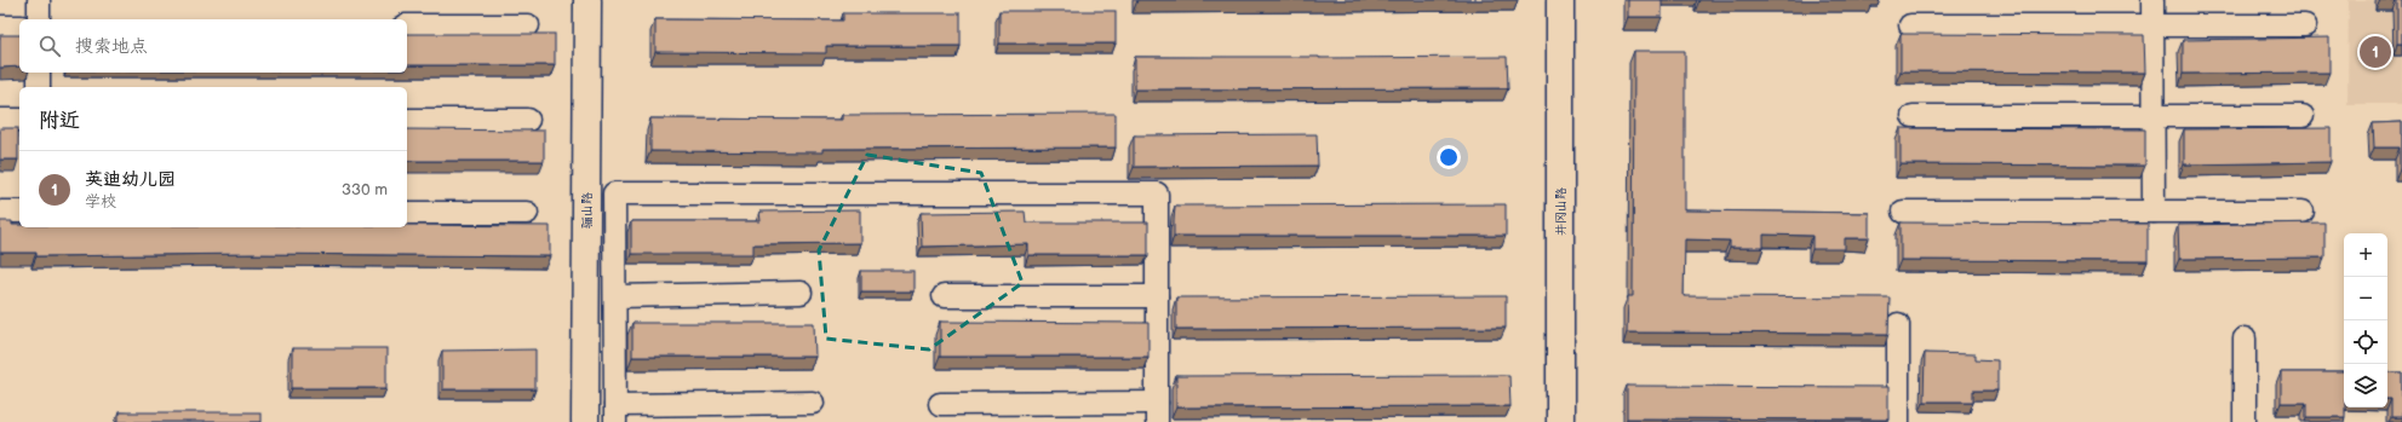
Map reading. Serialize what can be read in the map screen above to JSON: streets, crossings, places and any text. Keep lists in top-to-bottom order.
{
  "streets": {
    "street": ["骊山路", "井冈山路"]
  },
  "page": {
    "search": "搜索地点",
    "pins": "1",
    "heading": "附近",
    "list": [
      {
        "mark": "1",
        "name": "英迪幼儿园",
        "note": "学校",
        "value": "330 m"
      }
    ],
    "map_buttons": ["+", "−"]
  }
}
